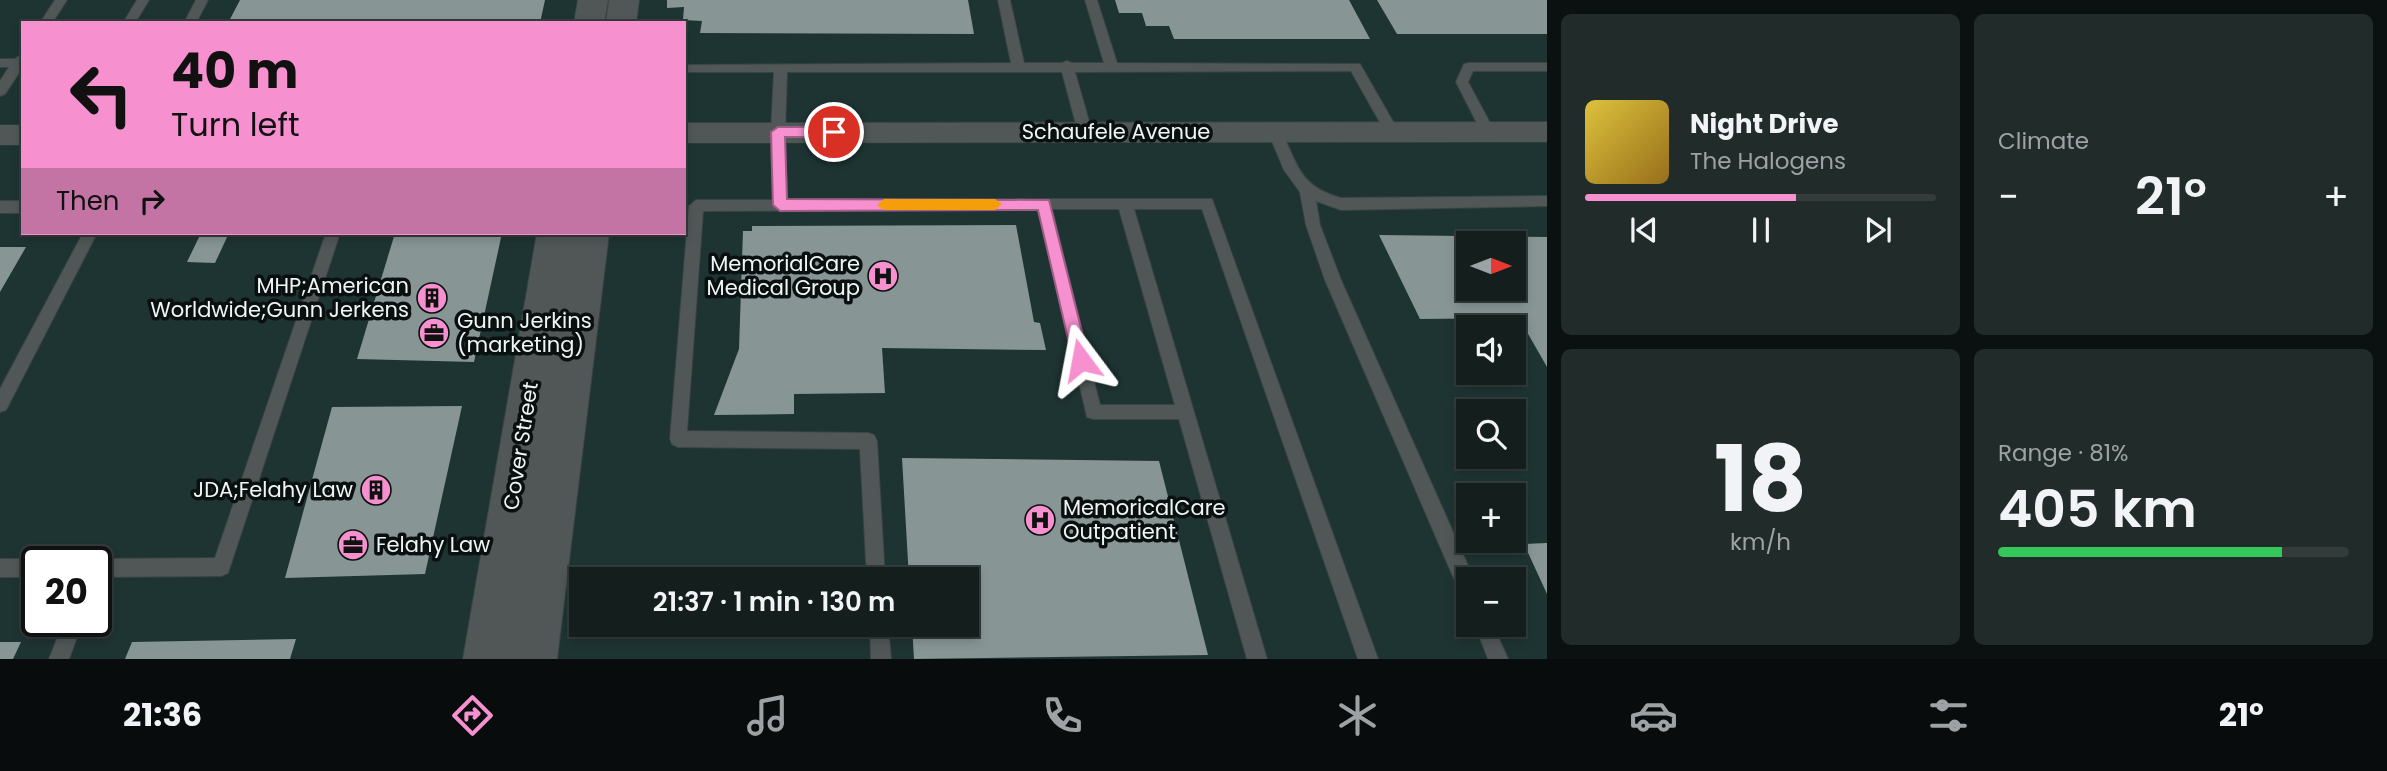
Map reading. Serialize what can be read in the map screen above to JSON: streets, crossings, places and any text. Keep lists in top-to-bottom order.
{
  "streets": {
    "street": ["Schaufele Avenue", "Cover Street"]
  },
  "places": {
    "hospital": ["MemorialCare Medical Group", "MemoricalCare Outpatient"],
    "building": ["MHP;American Worldwide;Gunn Jerkens", "JDA;Felahy Law"],
    "office": ["Gunn Jerkins (marketing)", "Felahy Law"]
  },
  "north": "right",
  "page": {
    "tile": [
      "Climate",
      ["18", "km/h"],
      ["Range · 81%", "405 km"]
    ],
    "turn": ["40 m", "Turn left"],
    "song": ["Night Drive", "The Halogens"],
    "then": "Then",
    "heat": ["−", "21°", "+"],
    "map_buttons": ["+", "−"],
    "limit": "20",
    "trip": "21:37 · 1 min · 130 m",
    "tabs": ["21:36", "21°"]
  }
}
